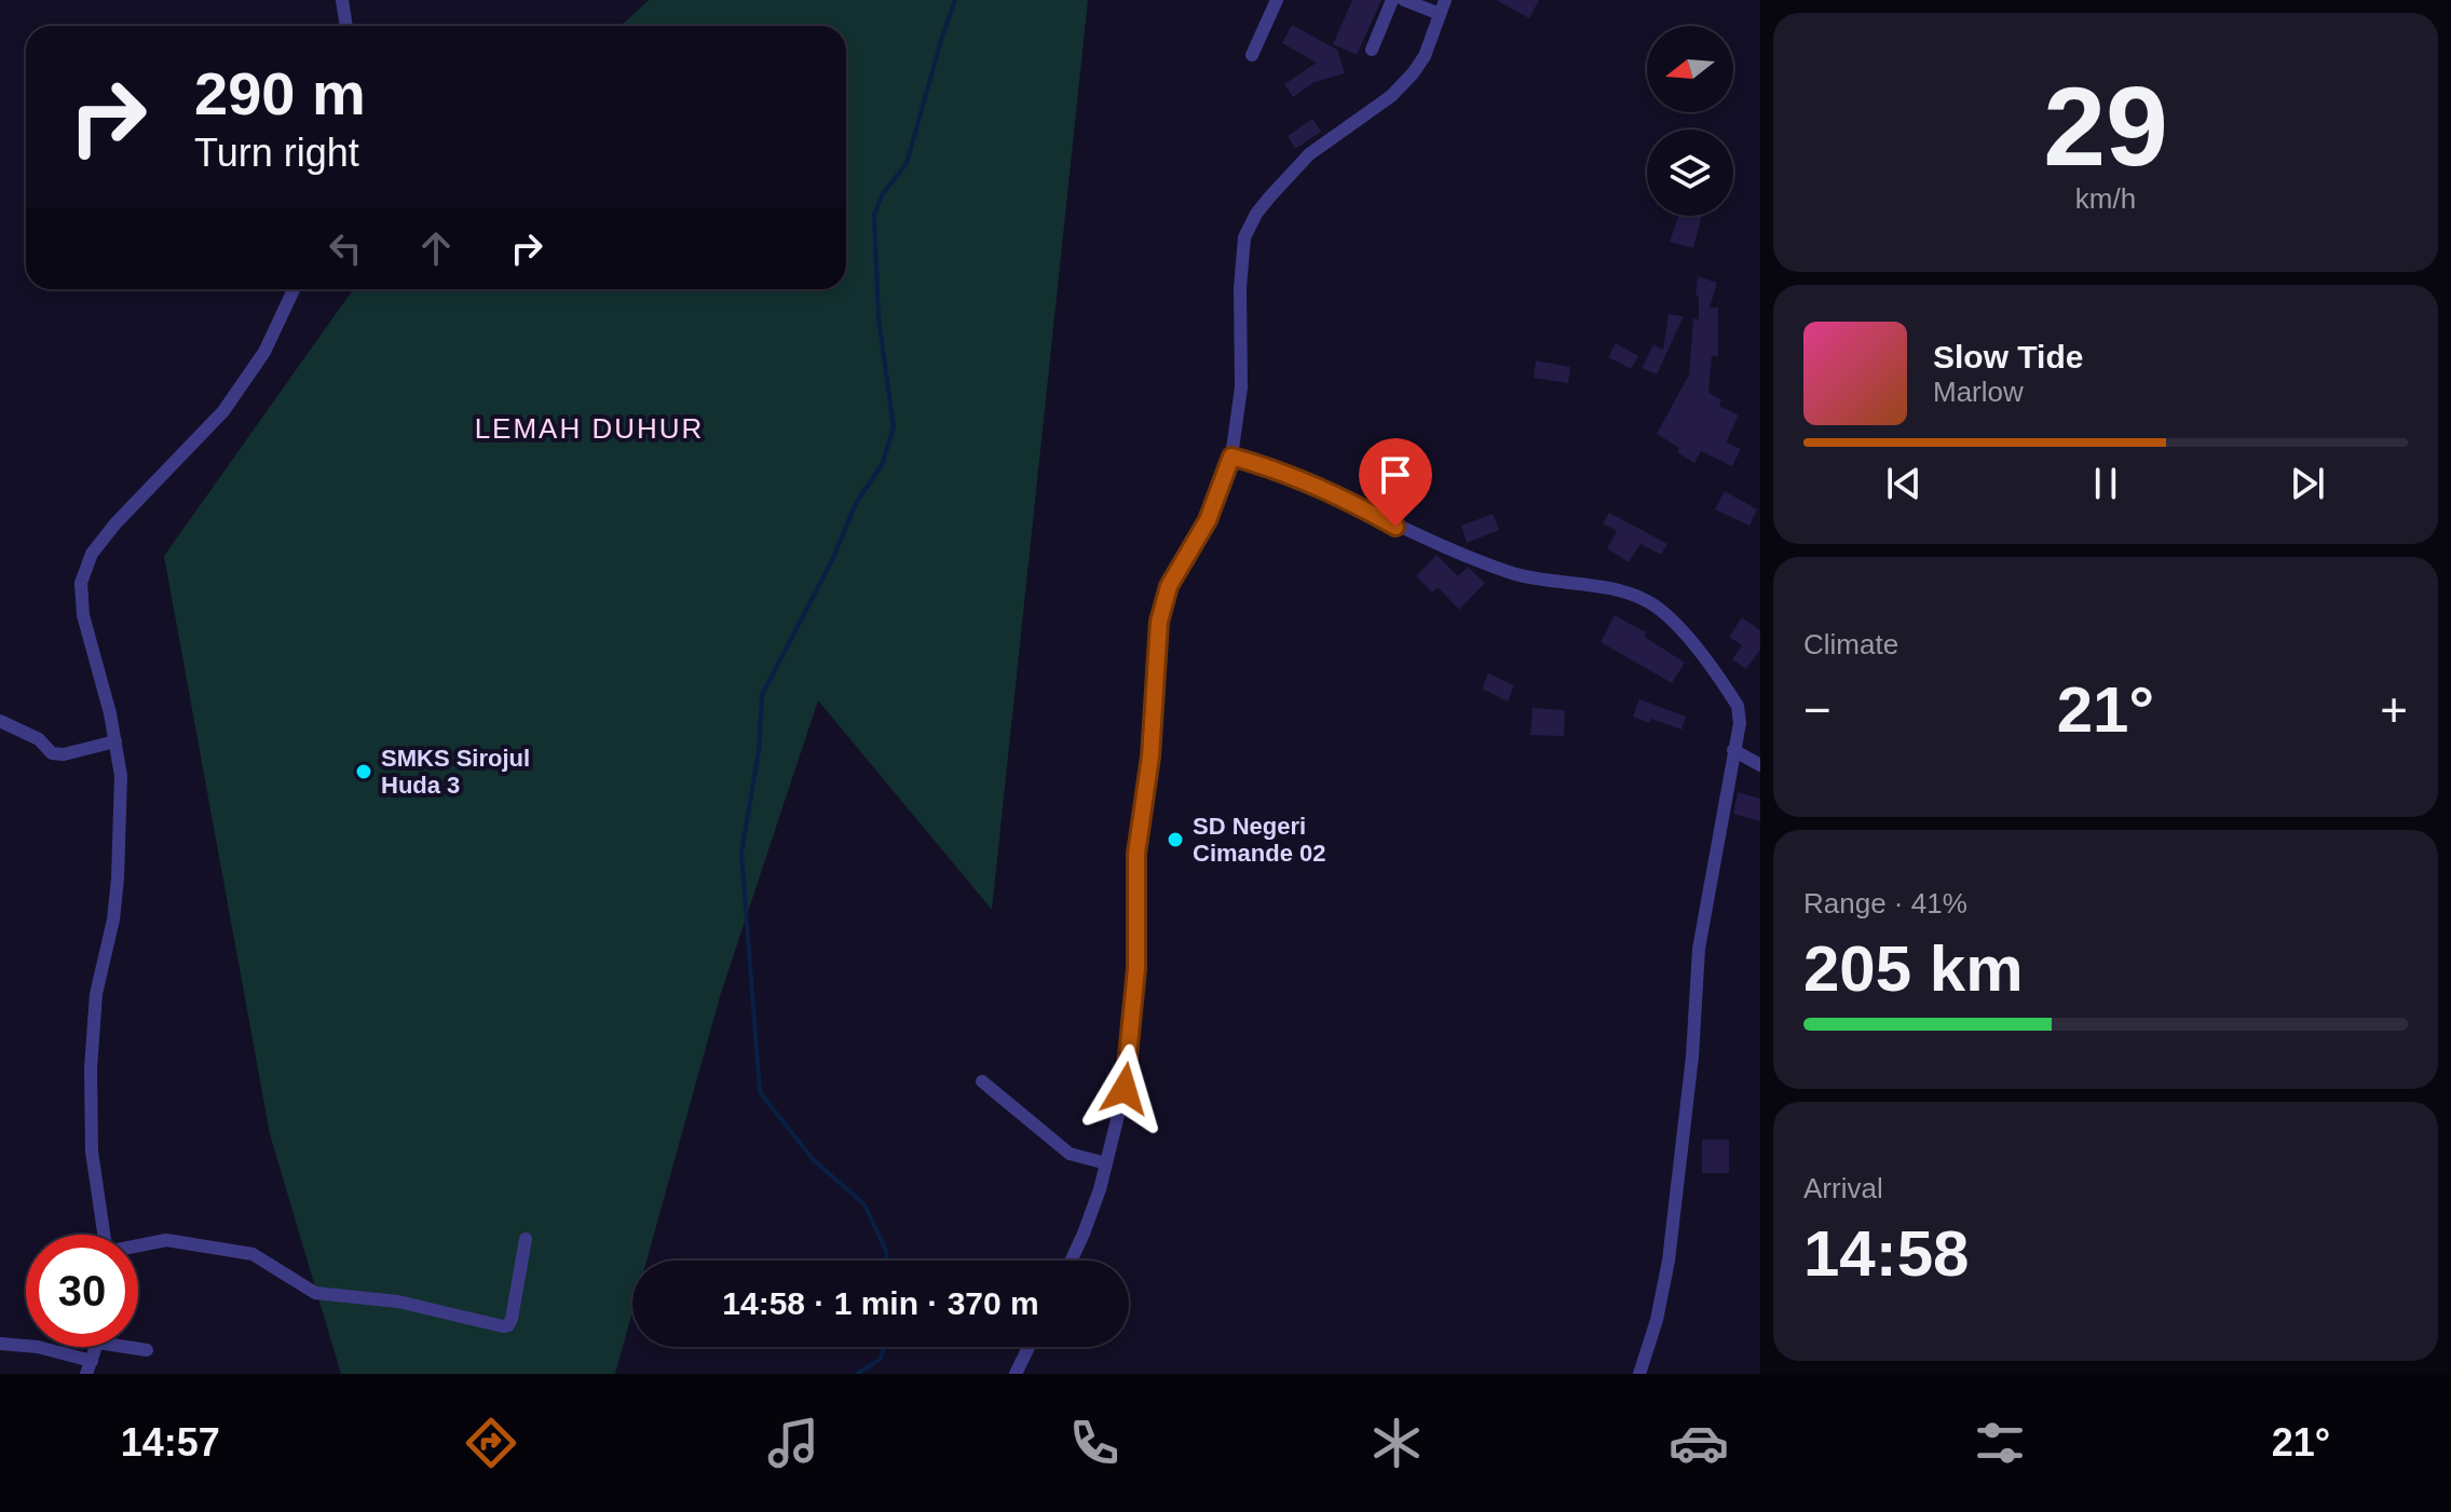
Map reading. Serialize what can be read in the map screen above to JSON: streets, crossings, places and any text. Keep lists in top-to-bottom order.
{
  "districts": ["LEMAH DUHUR"],
  "places": ["SMKS Sirojul Huda 3", "SD Negeri Cimande 02"],
  "north": "left",
  "page": {
    "tile": [
      ["29", "km/h"],
      "Climate",
      ["Range · 41%", "205 km"],
      ["Arrival", "14:58"]
    ],
    "turn": ["290 m", "Turn right"],
    "song": ["Slow Tide", "Marlow"],
    "heat": ["−", "21°", "+"],
    "limit": "30",
    "trip": "14:58 · 1 min · 370 m",
    "tabs": ["14:57", "21°"]
  }
}
